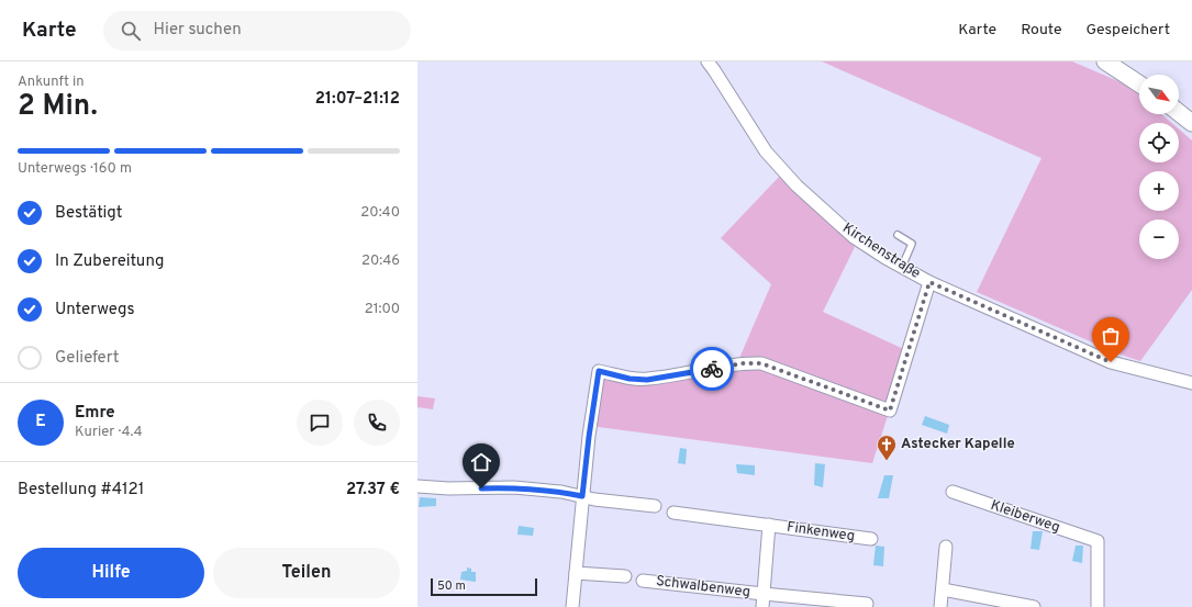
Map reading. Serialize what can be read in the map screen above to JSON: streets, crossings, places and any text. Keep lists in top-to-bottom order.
{
  "streets": {
    "street": [
      "Kirchenstraße",
      "Kleiberweg",
      "Finkenweg",
      "Schwalbenweg"
    ]
  },
  "crossings": [
    ["Finkenweg", "Schwalbenweg"]
  ],
  "places": {
    "church": ["Astecker Kapelle"]
  },
  "scale_bar": "50 m",
  "north": "bottom right",
  "page": {
    "header": "Karte",
    "search": "Hier suchen",
    "nav": ["Karte", "Route", "Gespeichert"],
    "heading": ["2 Min.", "Ankunft in", "21:07–21:12"],
    "panel": [
      "Emre",
      "Kurier · 4.4",
      "Bestellung #4121",
      "27.37 €"
    ],
    "map_buttons": ["+", "−"],
    "bar": "Unterwegs · 160 m",
    "list": [
      ["Bestätigt", "20:40"],
      ["In Zubereitung", "20:46"],
      ["Unterwegs", "21:00"],
      "Geliefert"
    ],
    "round": "E",
    "buttons": ["Hilfe", "Teilen"],
    "scale": "50 m"
  }
}
